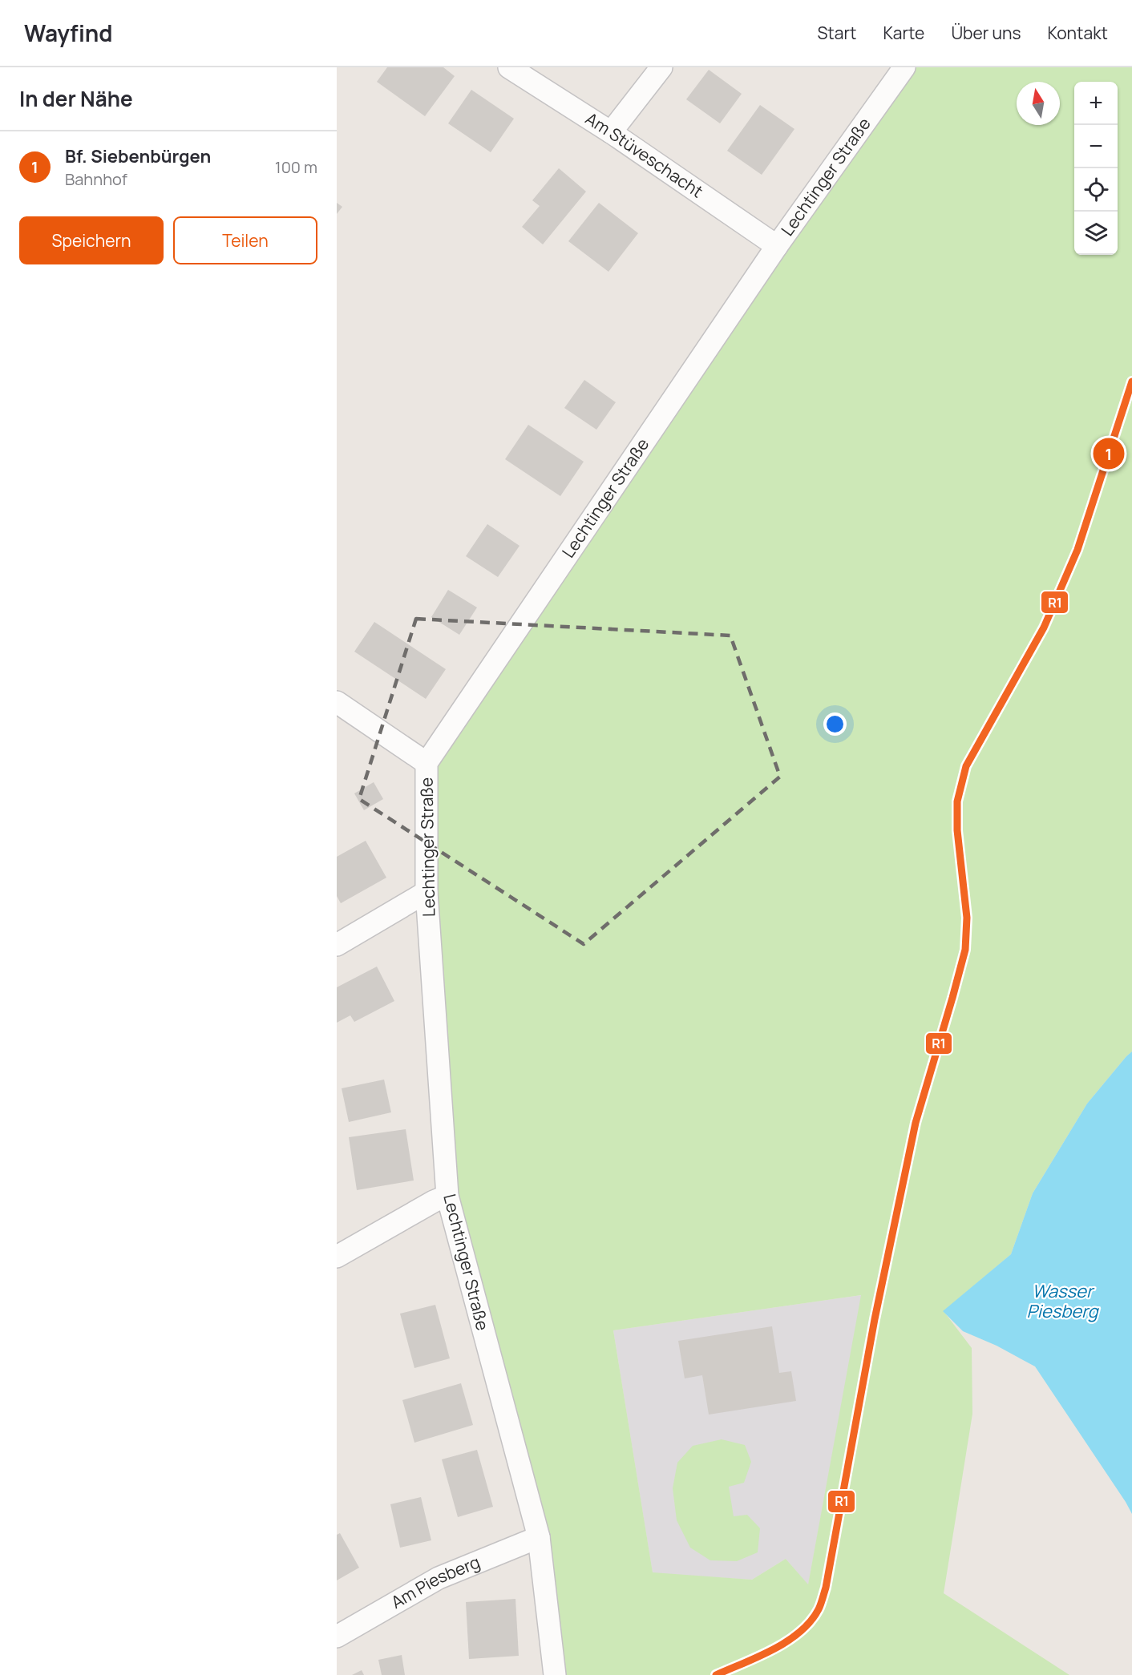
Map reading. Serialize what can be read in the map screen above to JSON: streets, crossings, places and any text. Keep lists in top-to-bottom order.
{
  "streets": {
    "street": ["Am Stüveschacht", "Lechtinger Straße", "Am Piesberg"]
  },
  "crossings": [
    ["Am Stüveschacht", "Lechtinger Straße"],
    ["Lechtinger Straße", "Am Piesberg"]
  ],
  "water": ["Wasser Piesberg"],
  "lines": ["transit line R1"],
  "north": "top",
  "page": {
    "header": "Wayfind",
    "nav": [
      "Start",
      "Karte",
      "Über uns",
      "Kontakt"
    ],
    "heading": "In der Nähe",
    "map_buttons": ["+", "−"],
    "list": [
      {
        "mark": "1",
        "name": "Bf. Siebenbürgen",
        "note": "Bahnhof",
        "value": "100 m"
      }
    ],
    "buttons": ["Speichern", "Teilen"],
    "pins": "1"
  }
}
